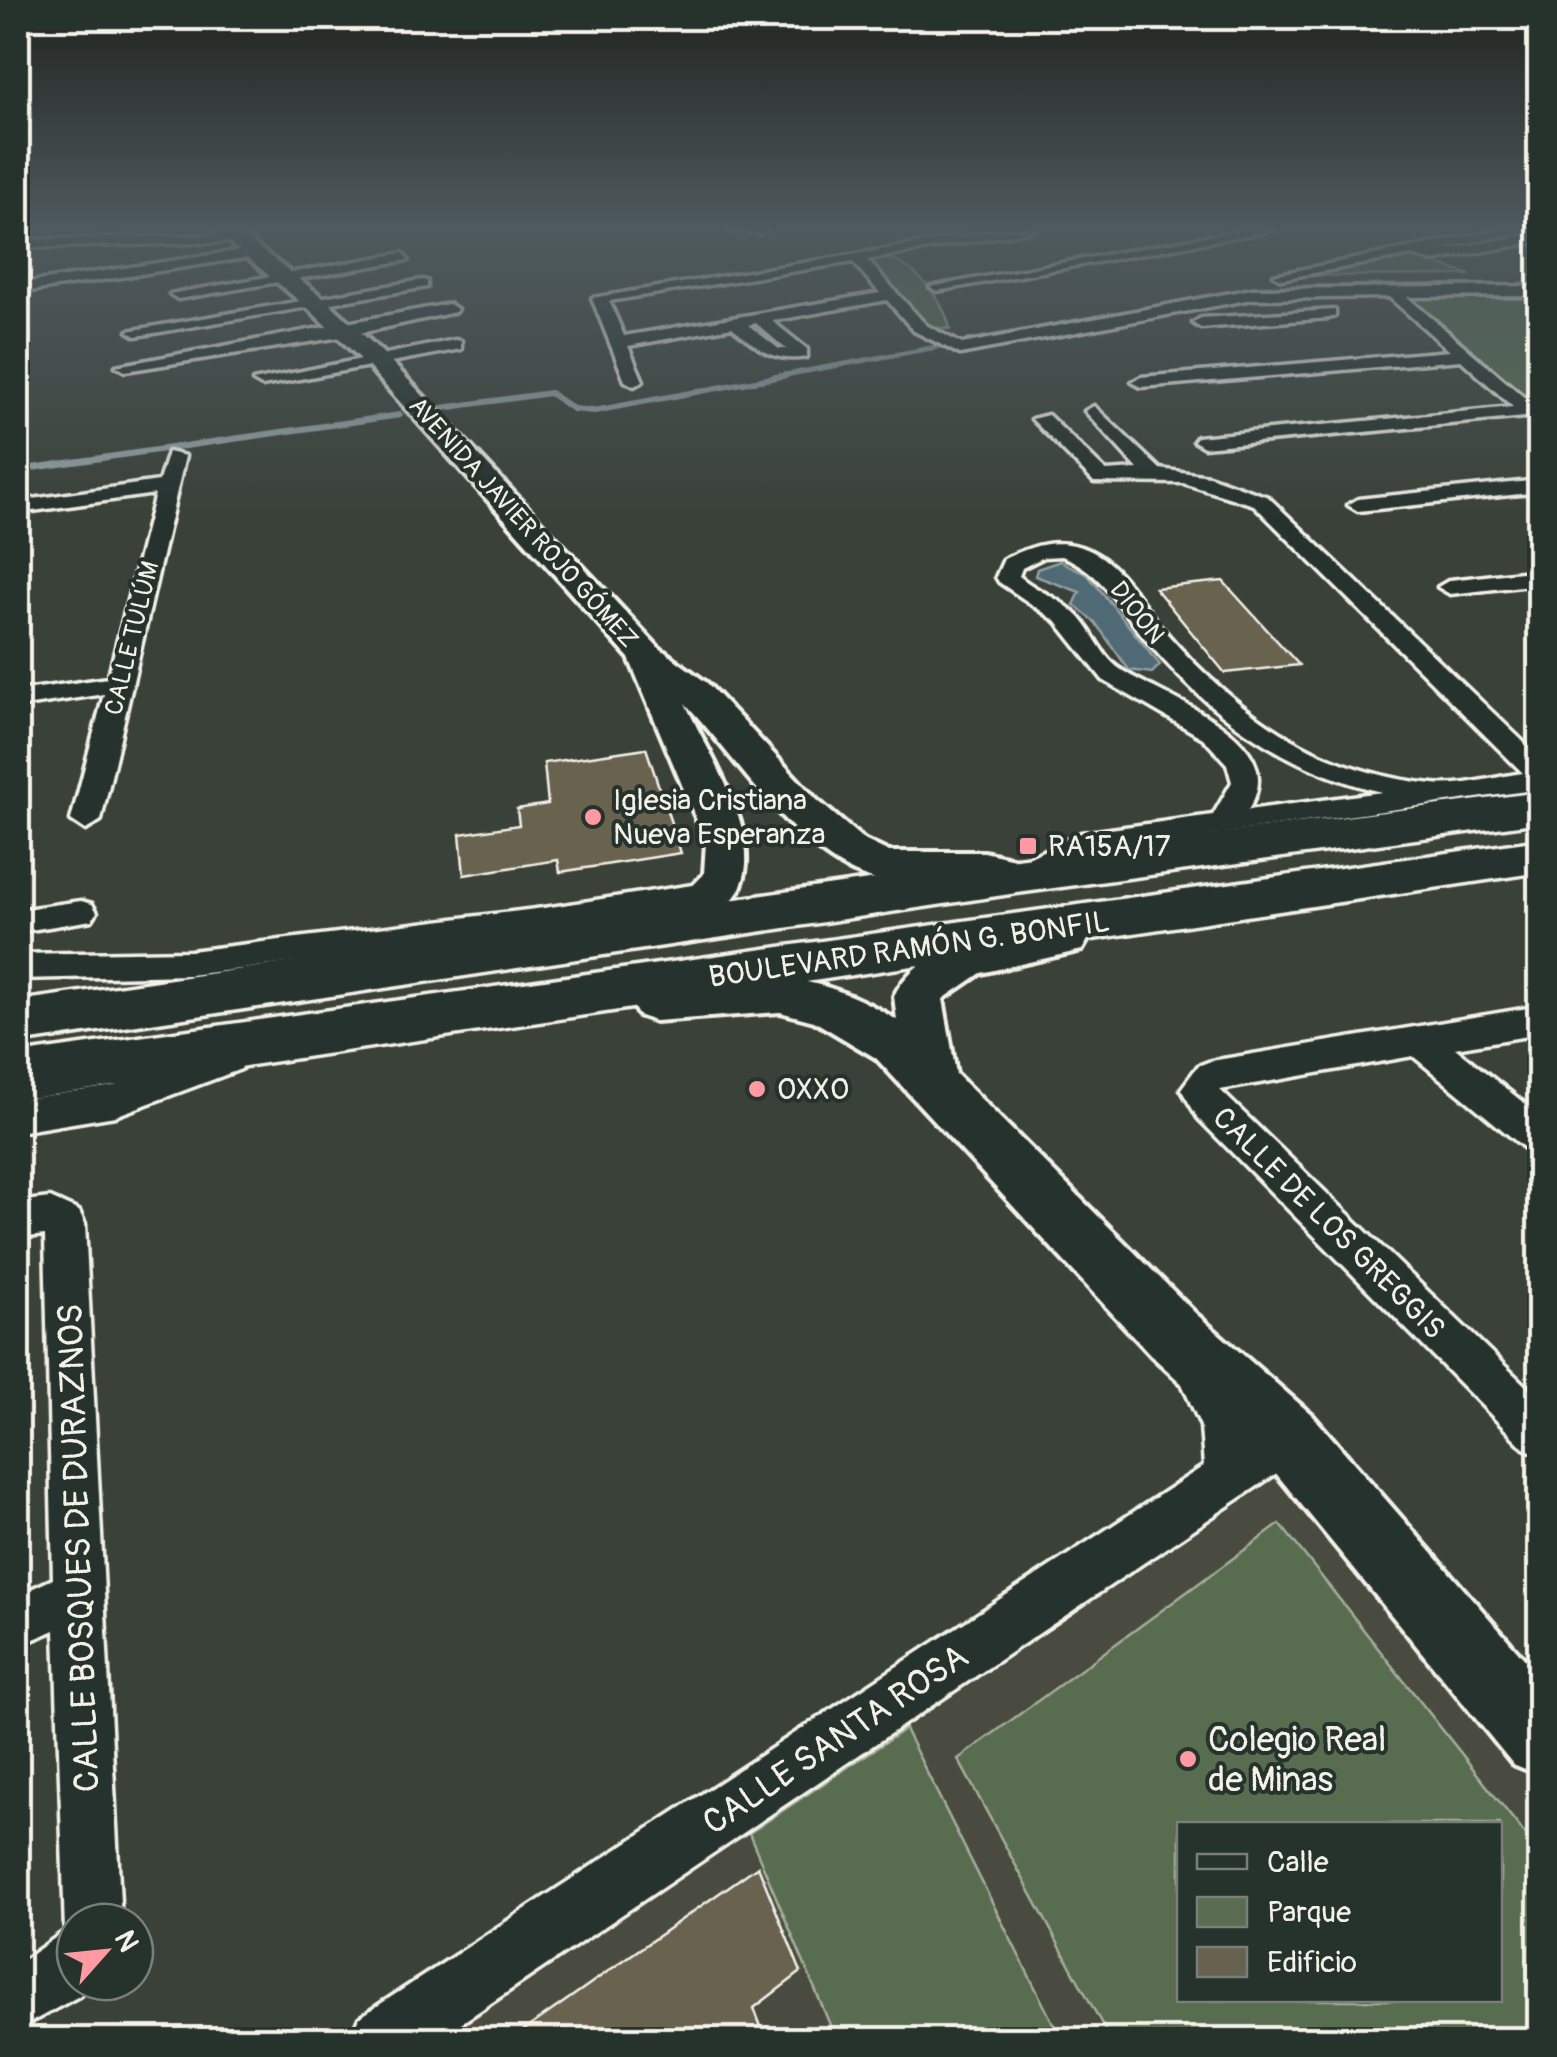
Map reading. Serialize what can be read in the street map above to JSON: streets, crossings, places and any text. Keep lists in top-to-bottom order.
{
  "streets": {
    "main road": ["BOULEVARD RAMÓN G. BONFIL"],
    "street": [
      "AVENIDA JAVIER ROJO GÓMEZ",
      "DIOON",
      "CALLE TULÚM",
      "CALLE DE LOS GREGGIS",
      "CALLE BOSQUES DE DURAZNOS",
      "CALLE SANTA ROSA"
    ]
  },
  "crossings": [
    ["AVENIDA JAVIER ROJO GÓMEZ", "BOULEVARD RAMÓN G. BONFIL"],
    ["DIOON", "BOULEVARD RAMÓN G. BONFIL"]
  ],
  "places": {
    "other": ["Iglesia Cristiana Nueva Esperanza", "OXXO", "Colegio Real de Minas"],
    "transit": ["RA15A/17"]
  },
  "legend": ["Calle", "Parque", "Edificio"],
  "north": "top right"
}
